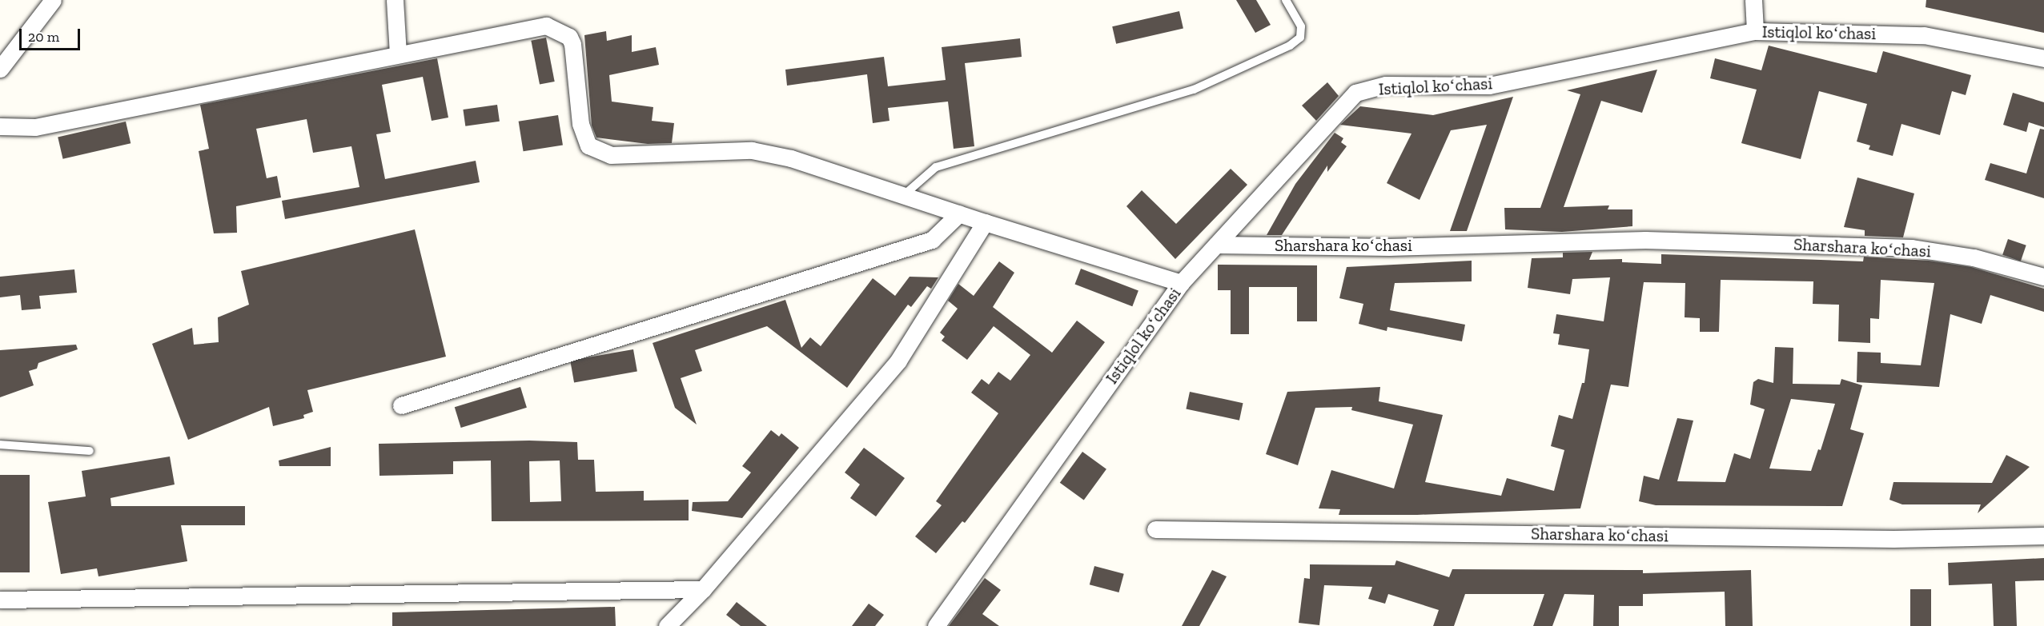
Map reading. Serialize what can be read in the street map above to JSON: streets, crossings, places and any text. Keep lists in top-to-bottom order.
{
  "streets": {
    "street": ["Istiqlol koʻchasi", "Sharshara koʻchasi"]
  },
  "crossings": [
    ["Istiqlol koʻchasi", "Sharshara koʻchasi"]
  ],
  "scale_bar": "20 m"
}
